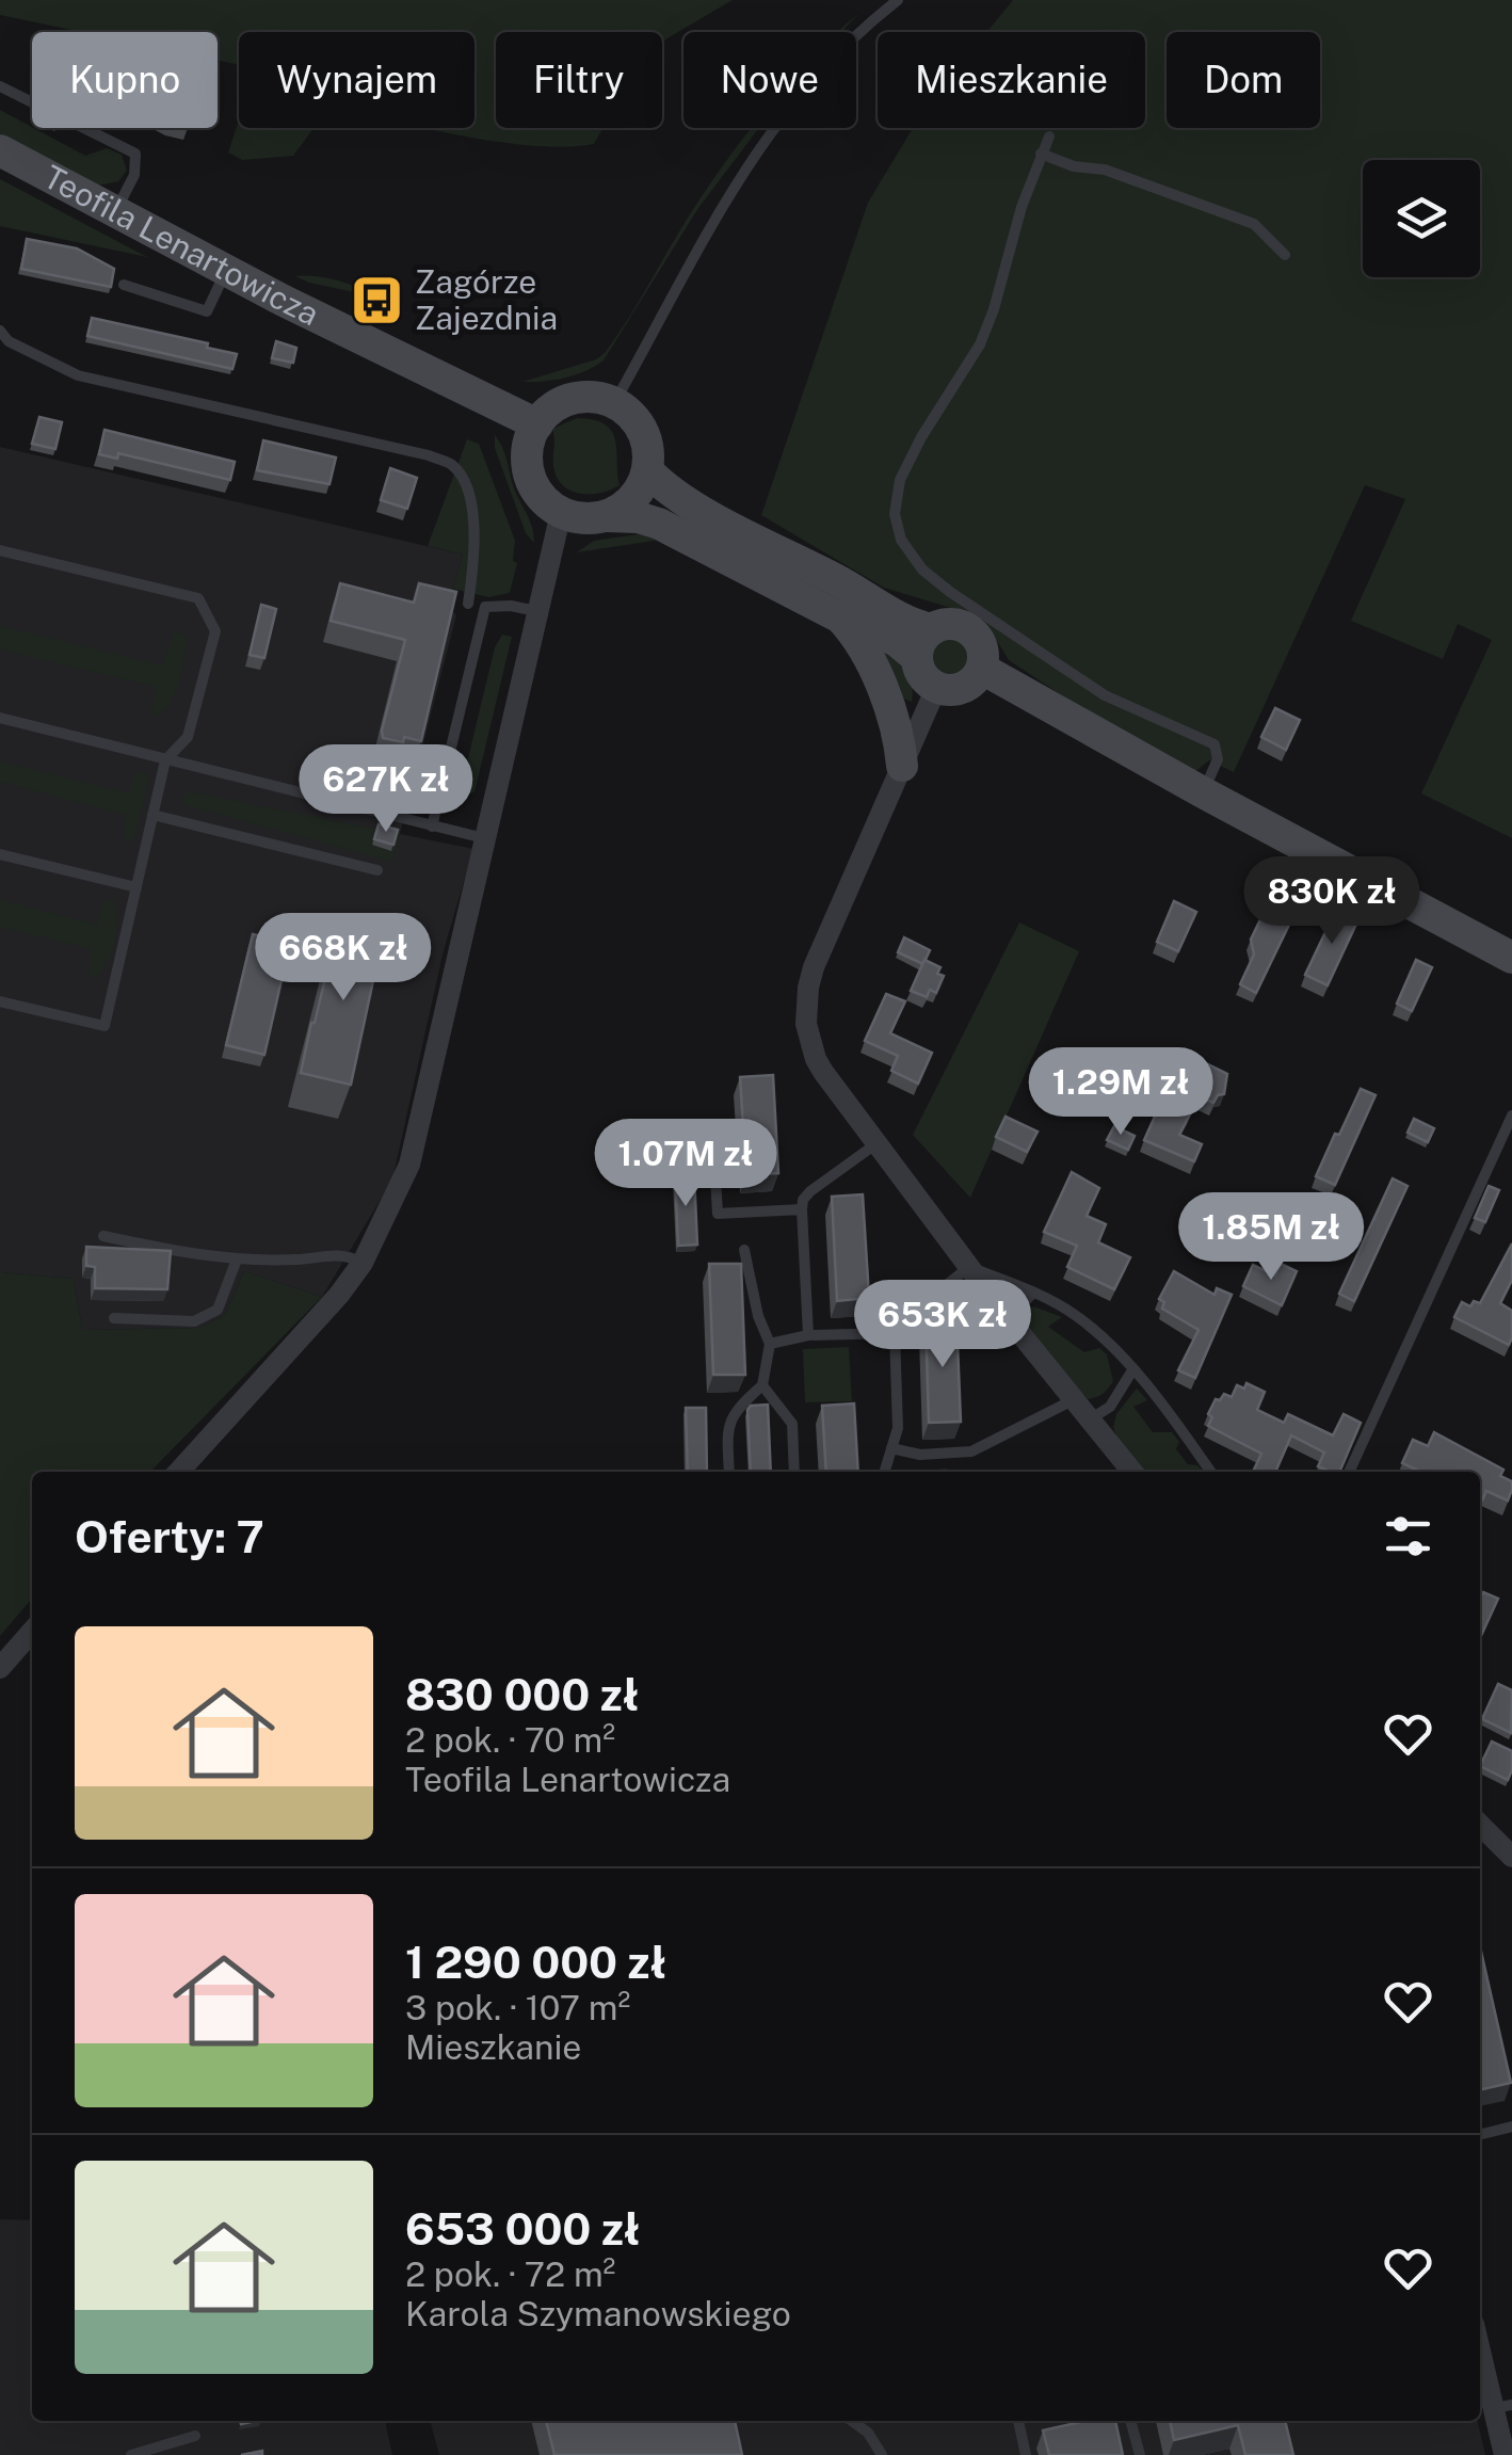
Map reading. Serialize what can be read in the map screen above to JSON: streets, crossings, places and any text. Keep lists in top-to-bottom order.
{
  "streets": {
    "street": ["Teofila Lenartowicza"]
  },
  "places": {
    "bus stop": ["Zagórze Zajezdnia"]
  },
  "page": {
    "chip": [
      "Kupno",
      "Wynajem",
      "Filtry",
      "Nowe",
      "Mieszkanie",
      "Dom"
    ],
    "price": [
      "627K zł",
      "830K zł",
      "668K zł",
      "1.29M zł",
      "1.07M zł",
      "1.85M zł",
      "653K zł"
    ],
    "heading": "Oferty: 7",
    "list": [
      {
        "name": "830 000 zł",
        "note": "2 pok. · 70 m² · Teofila Lenartowicza"
      },
      {
        "name": "1 290 000 zł",
        "note": "3 pok. · 107 m² · Mieszkanie"
      },
      {
        "name": "653 000 zł",
        "note": "2 pok. · 72 m² · Karola Szymanowskiego"
      }
    ]
  }
}
